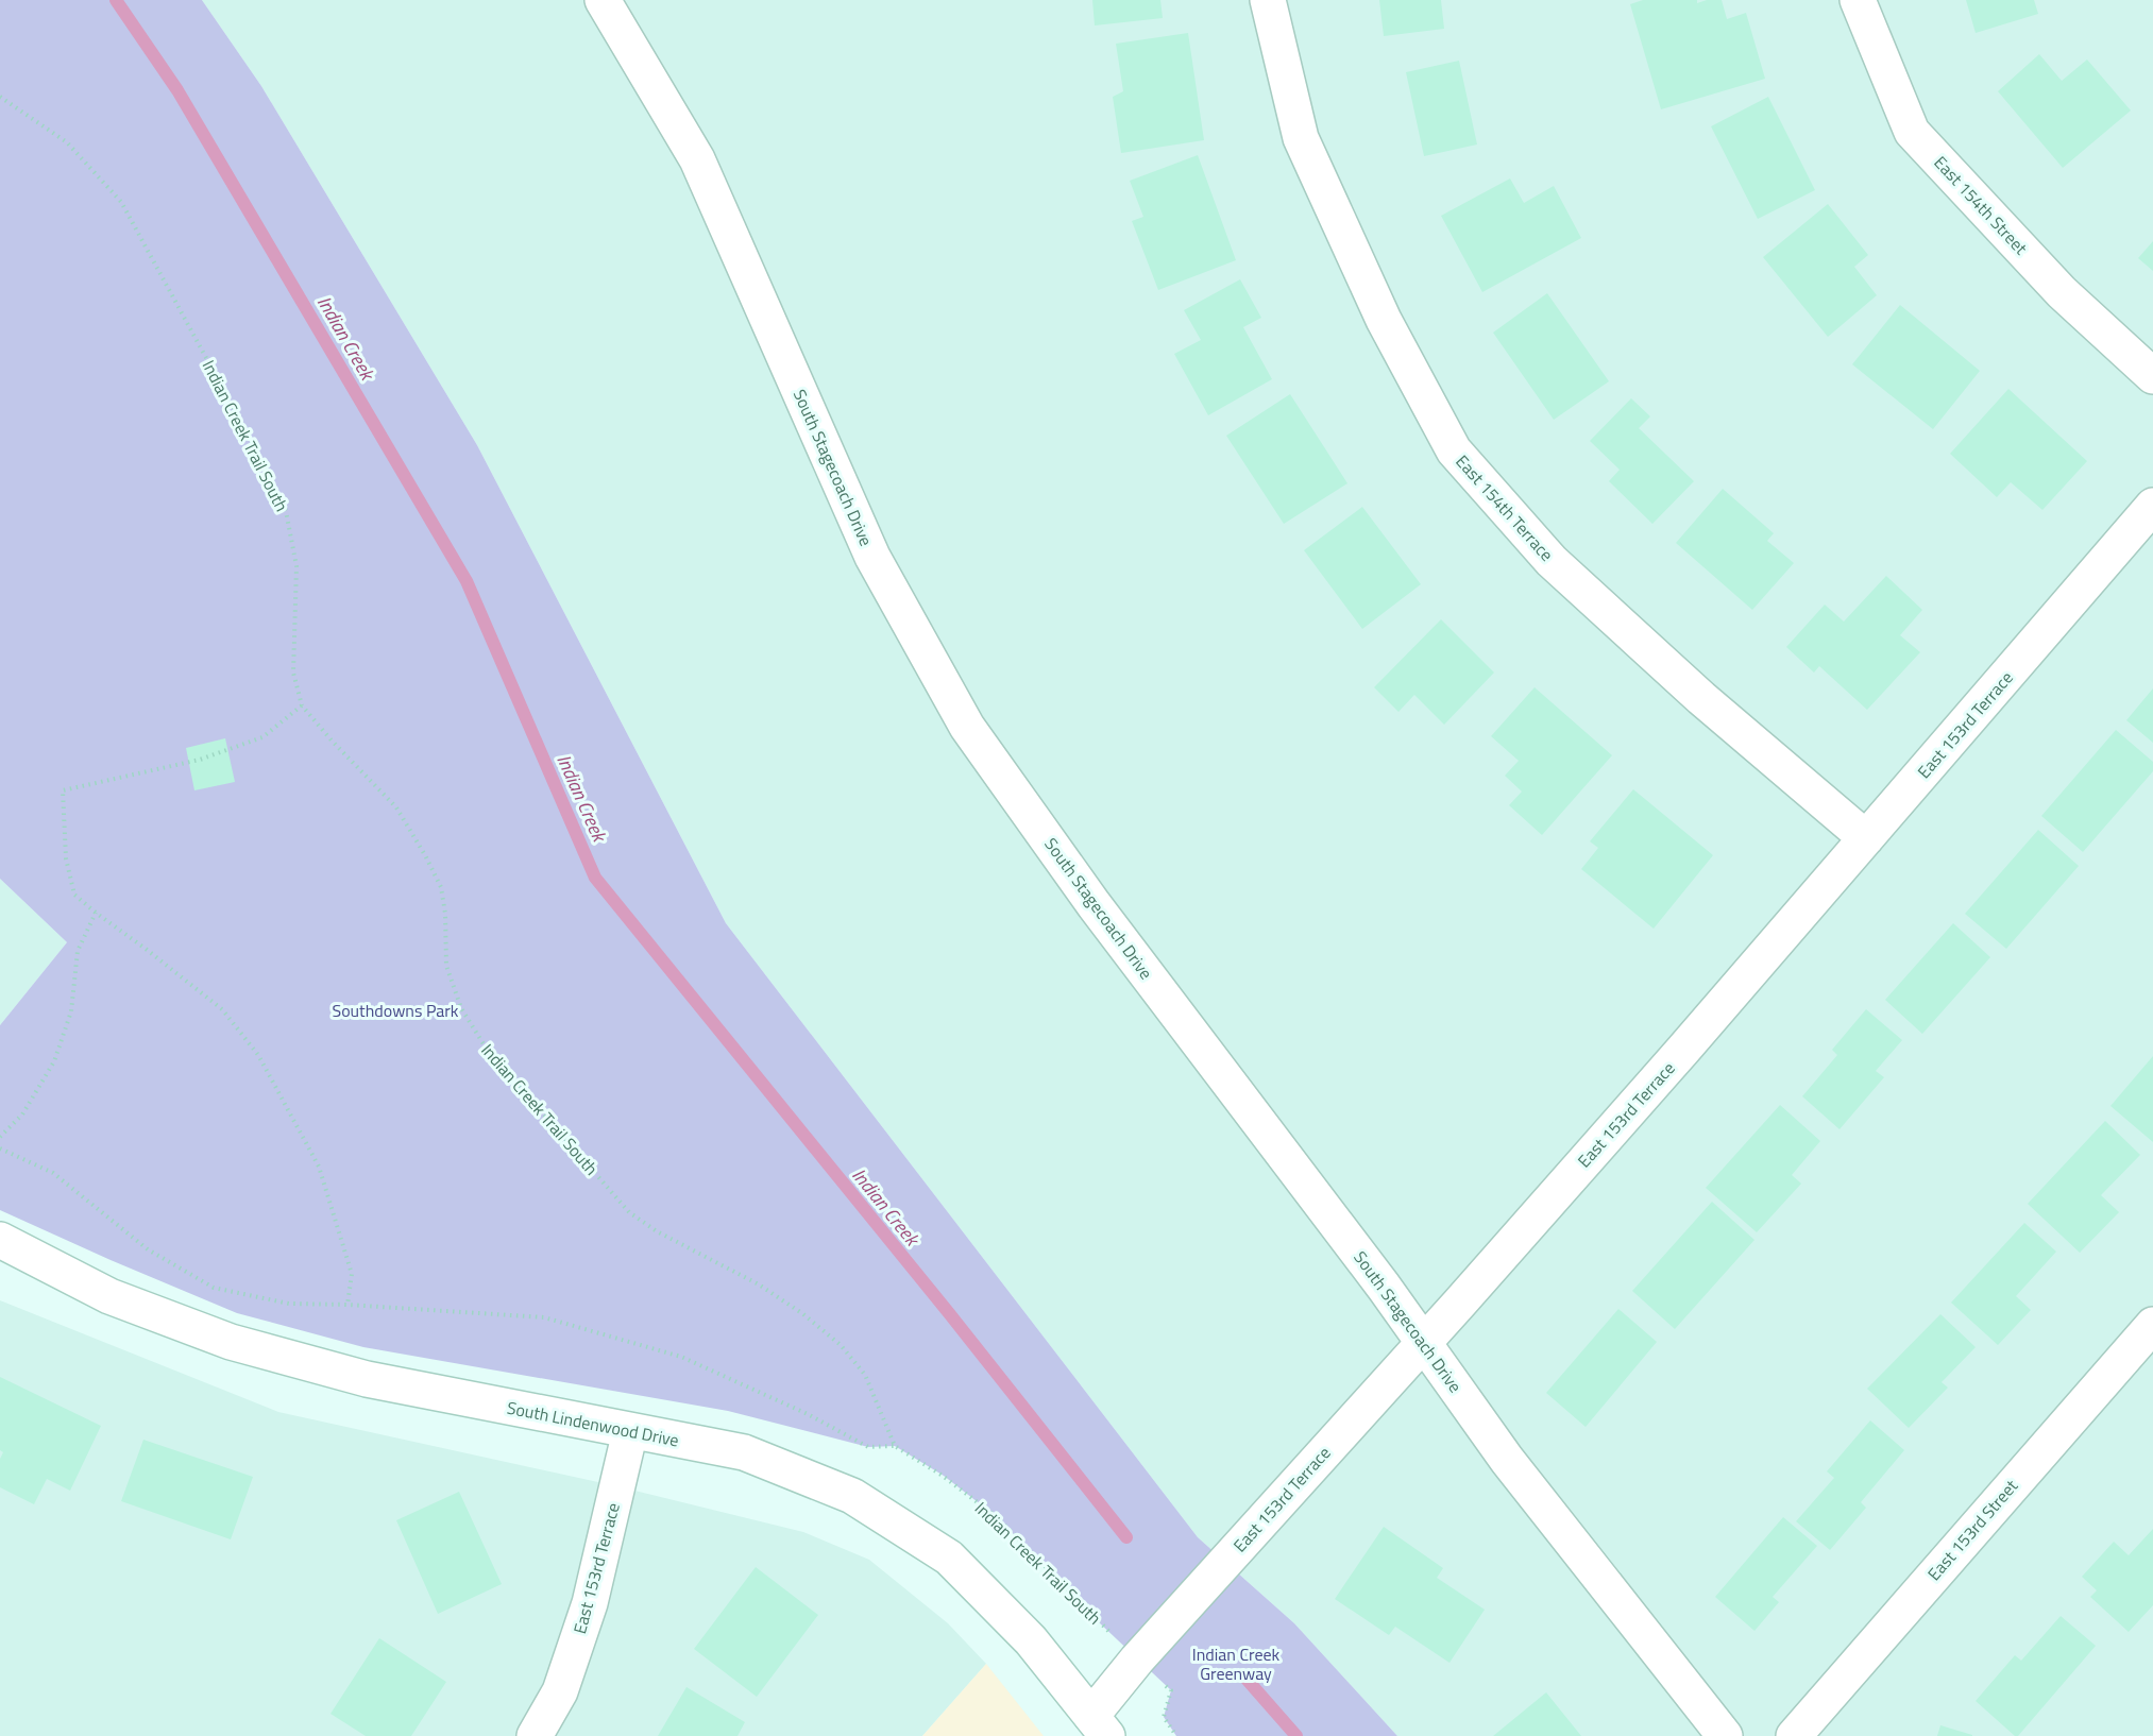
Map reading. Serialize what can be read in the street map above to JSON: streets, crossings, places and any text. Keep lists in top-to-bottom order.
{
  "streets": {
    "street": [
      "East 154th Street",
      "South Stagecoach Drive",
      "East 154th Terrace",
      "East 153rd Terrace",
      "South Lindenwood Drive",
      "East 153rd Street"
    ],
    "path": ["Indian Creek Trail South"]
  },
  "crossings": [
    ["Indian Creek Trail South", "East 153rd Terrace"],
    ["South Stagecoach Drive", "East 153rd Terrace"],
    ["East 154th Terrace", "East 153rd Terrace"],
    ["East 153rd Terrace", "South Lindenwood Drive"]
  ],
  "water": ["Indian Creek"],
  "parks": ["Southdowns Park", "Indian Creek Greenway"]
}
